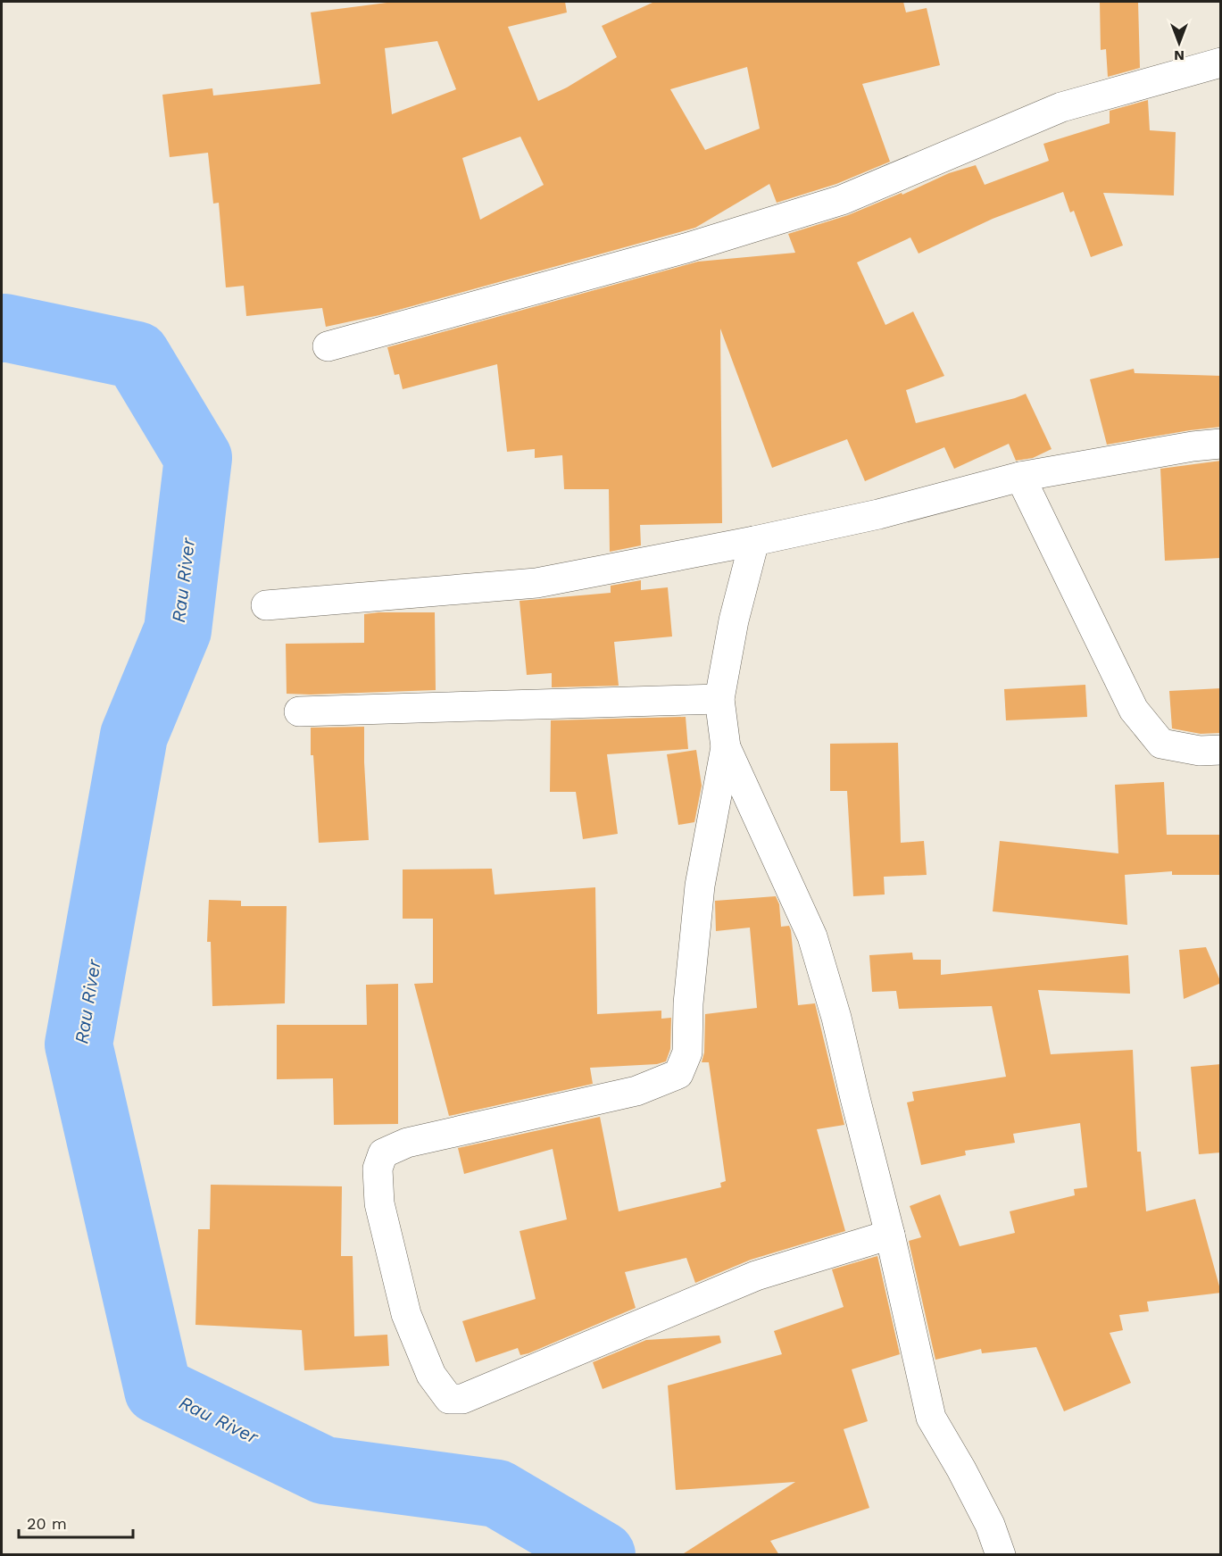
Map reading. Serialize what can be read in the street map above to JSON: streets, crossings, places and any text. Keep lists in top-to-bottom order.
{
  "water": ["Rau River"],
  "scale_bar": "20 m",
  "north": "bottom"
}
